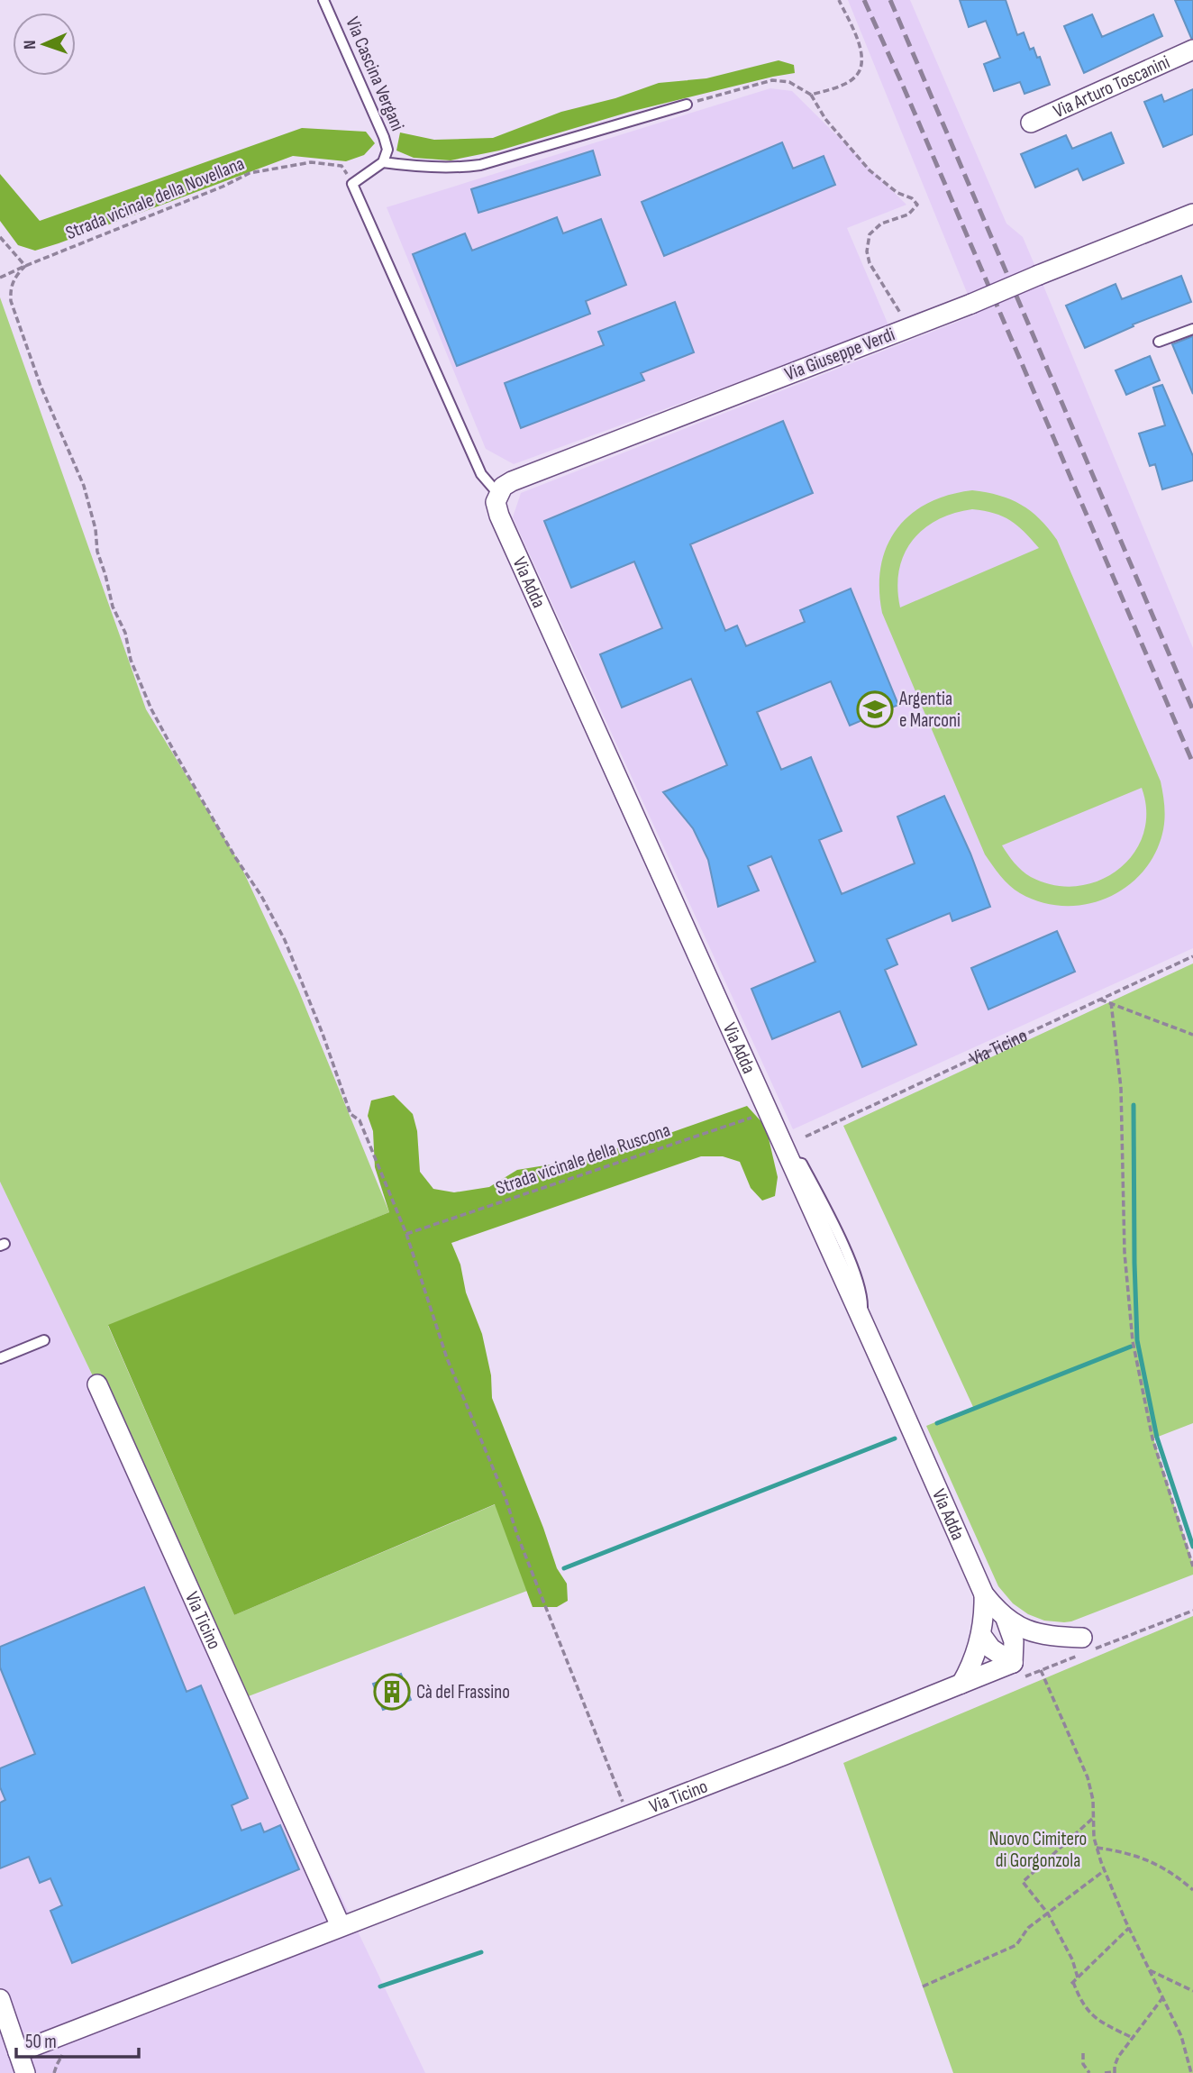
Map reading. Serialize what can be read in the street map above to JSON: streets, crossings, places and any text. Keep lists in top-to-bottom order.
{
  "streets": {
    "street": [
      "Via Arturo Toscanini",
      "Via Giuseppe Verdi",
      "Via Adda",
      "Via Ticino"
    ],
    "lane": ["Via Cascina Vergani"],
    "path": ["Strada vicinale della Novellana", "Strada vicinale della Ruscona"]
  },
  "crossings": [
    ["Strada vicinale della Novellana", "Via Adda"],
    ["Via Giuseppe Verdi", "Via Adda"],
    ["Via Adda", "Via Ticino"],
    ["Via Adda", "Strada vicinale della Ruscona"]
  ],
  "parks": ["Nuovo Cimitero di Gorgonzola"],
  "places": {
    "school or university": ["Argentia e Marconi"],
    "building": ["Cà del Frassino"]
  },
  "scale_bar": "50 m",
  "north": "left"
}
